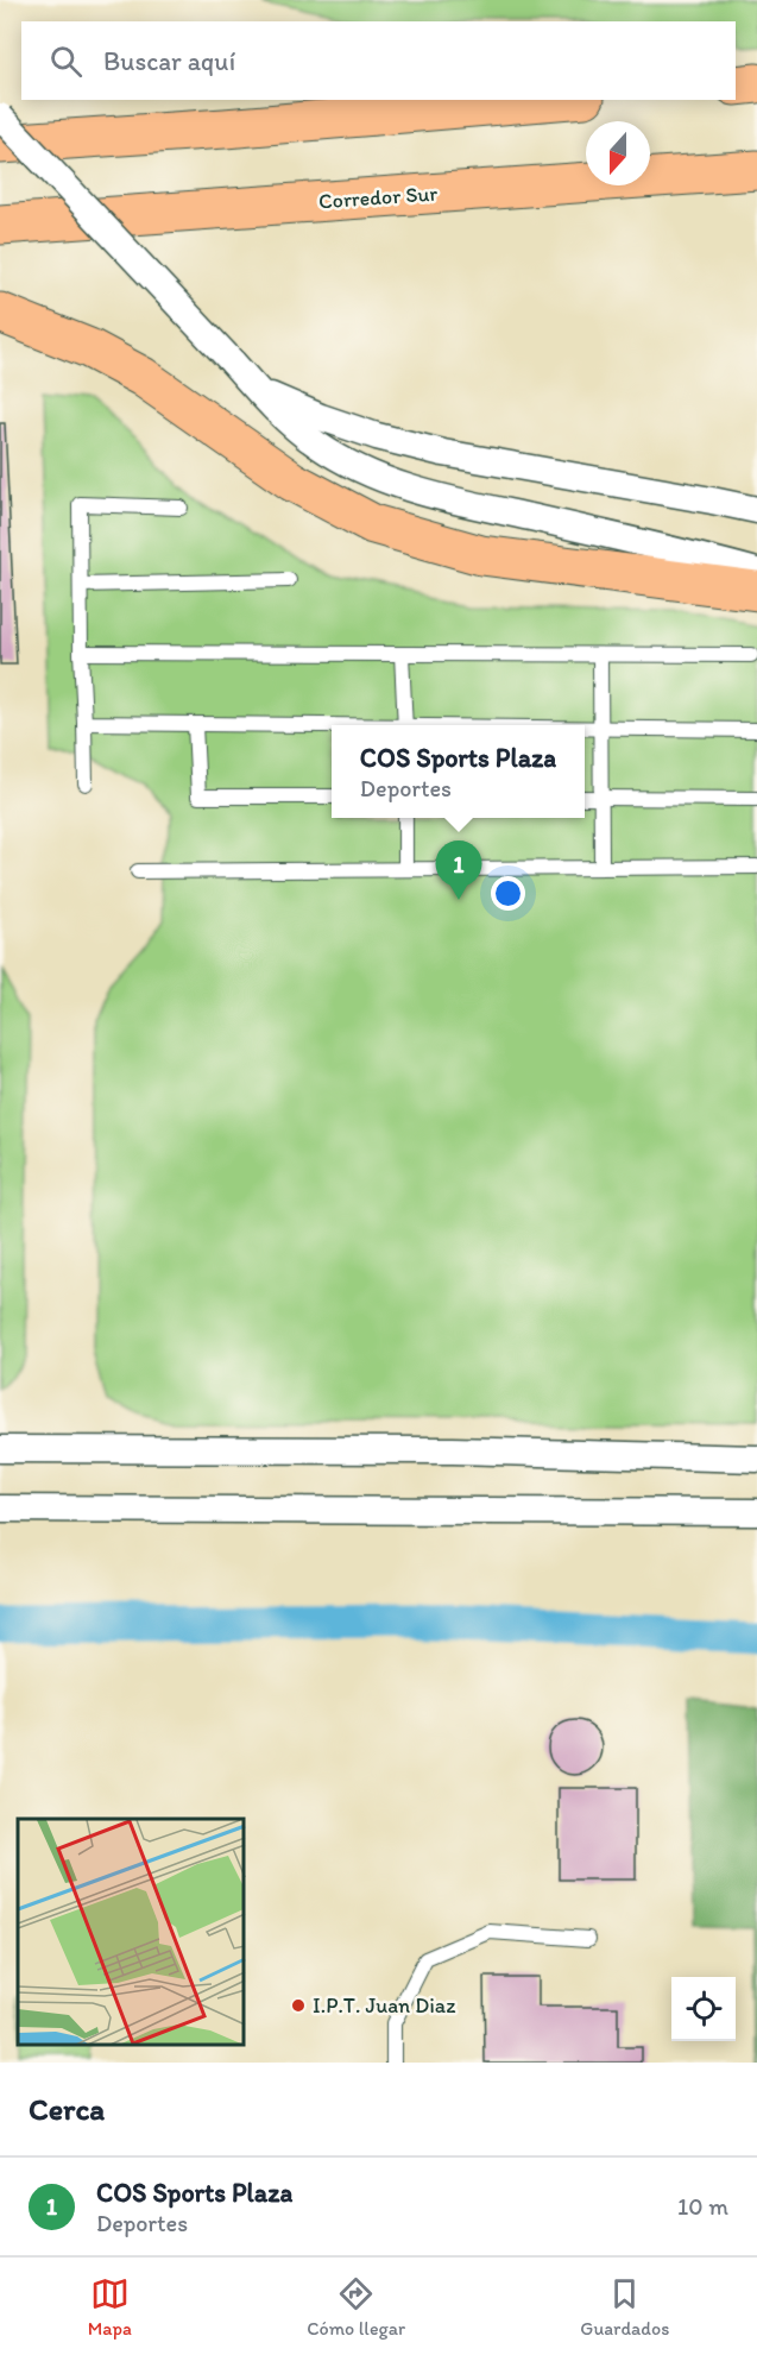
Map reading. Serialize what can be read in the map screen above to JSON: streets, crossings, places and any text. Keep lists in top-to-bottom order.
{
  "streets": {
    "highway": ["Corredor Sur"]
  },
  "places": ["I.P.T. Juan Diaz"],
  "north": "bottom",
  "page": {
    "search": "Buscar aquí",
    "popup": ["COS Sports Plaza", "Deportes"],
    "pins": "1",
    "heading": "Cerca",
    "list": [
      {
        "mark": "1",
        "name": "COS Sports Plaza",
        "note": "Deportes",
        "value": "10 m"
      }
    ],
    "nav": ["Mapa", "Cómo llegar", "Guardados"]
  }
}
